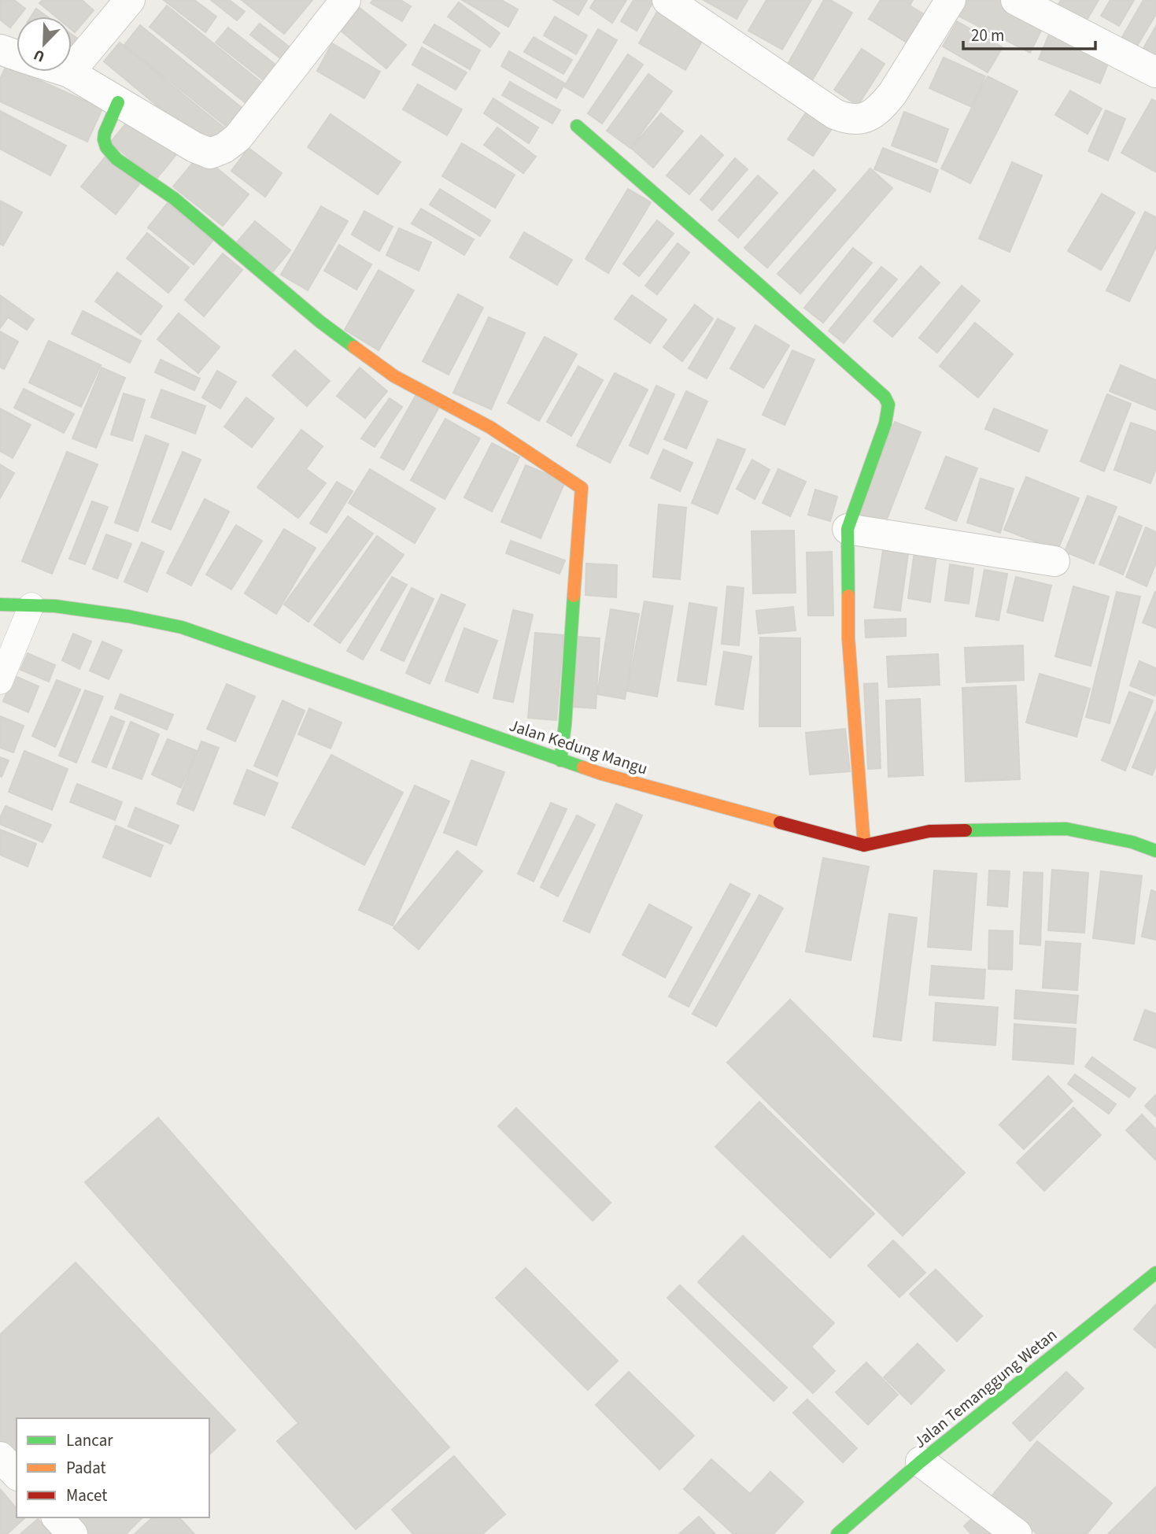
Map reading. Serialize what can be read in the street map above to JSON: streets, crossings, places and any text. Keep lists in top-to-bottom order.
{
  "streets": {
    "street": ["Jalan Kedung Mangu", "Jalan Temanggung Wetan"]
  },
  "legend": ["Lancar", "Padat", "Macet"],
  "scale_bar": "20 m",
  "north": "bottom left"
}
